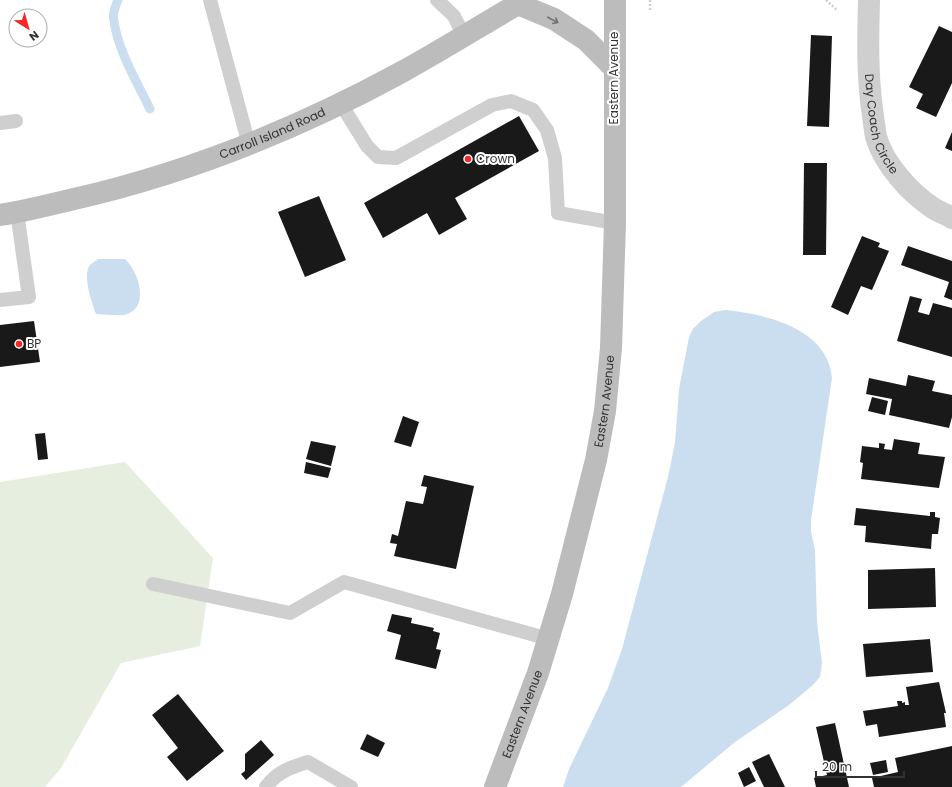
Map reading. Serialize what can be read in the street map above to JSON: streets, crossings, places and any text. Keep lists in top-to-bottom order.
{
  "streets": {
    "main road": ["Eastern Avenue", "Carroll Island Road"],
    "street": ["Day Coach Circle"]
  },
  "places": ["Crown", "BP"],
  "scale_bar": "20 m",
  "north": "bottom right"
}
